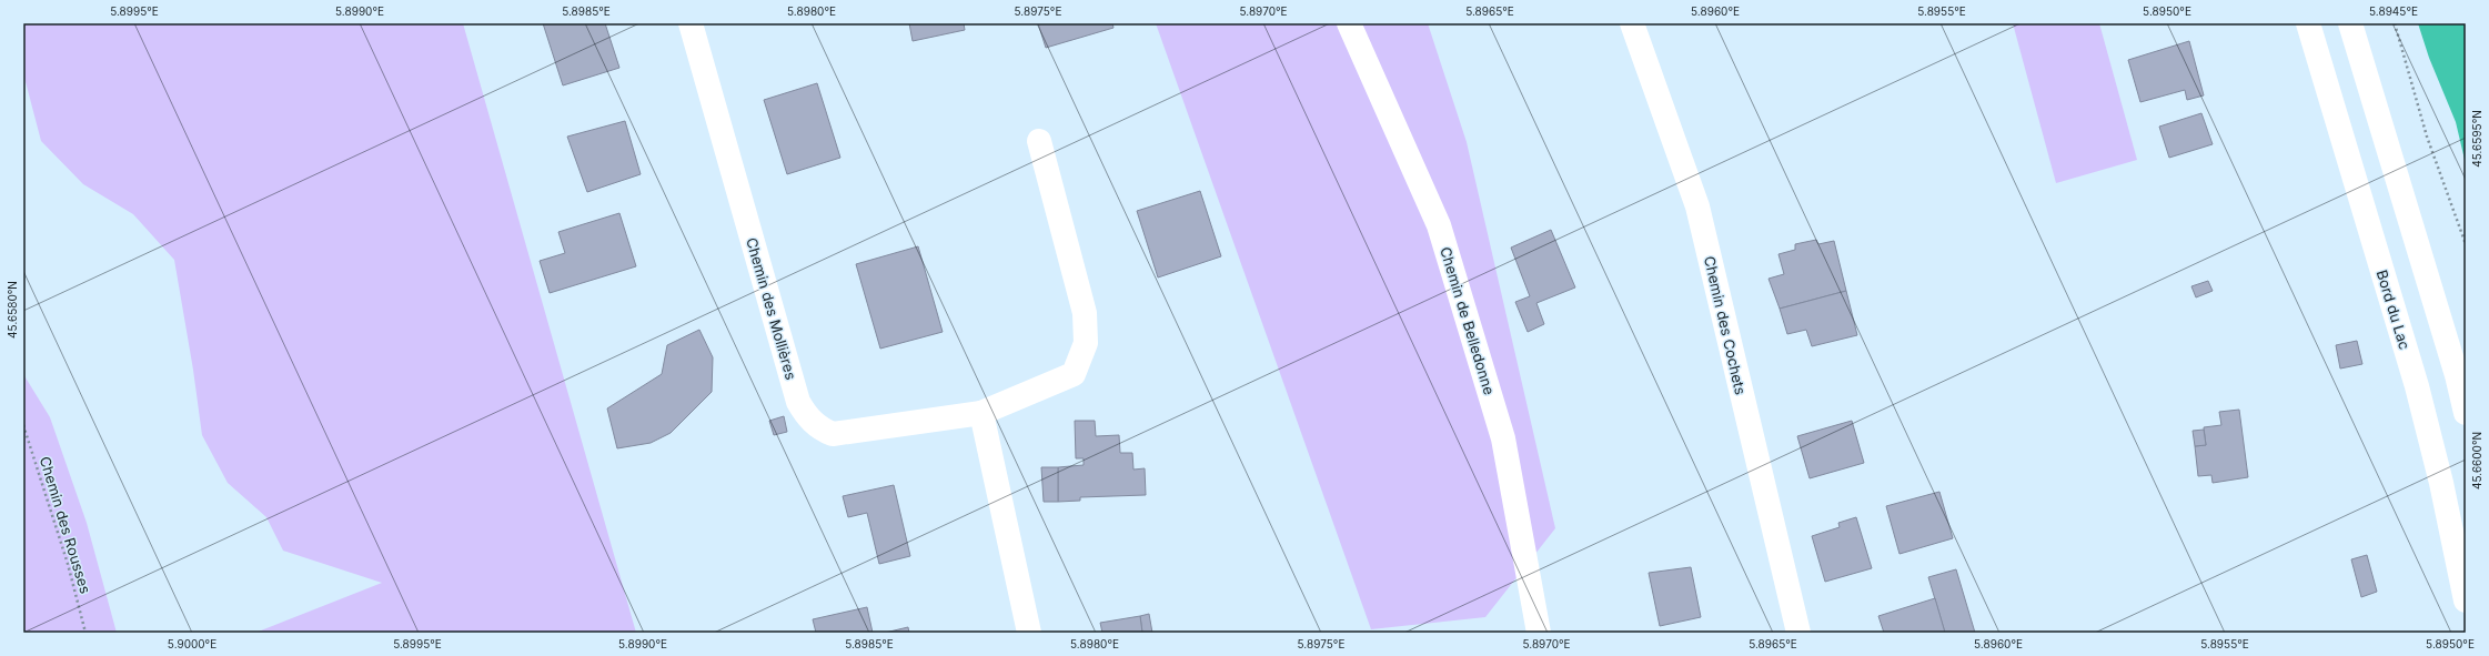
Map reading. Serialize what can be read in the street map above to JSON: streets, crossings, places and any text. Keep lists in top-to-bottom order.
{
  "streets": {
    "street": [
      "Chemin des Mollières",
      "Bord du Lac",
      "Chemin de Belledonne",
      "Chemin des Cochets"
    ],
    "path": ["Chemin des Rousses"]
  },
  "coordinates": [
    "5.8995°E",
    "5.8990°E",
    "5.8985°E",
    "5.8980°E",
    "5.8975°E",
    "5.8970°E",
    "5.8965°E",
    "5.8960°E",
    "5.8955°E",
    "5.8950°E",
    "5.8945°E",
    "45.6595°N",
    "45.6580°N",
    "45.6600°N",
    "5.9000°E"
  ]
}
